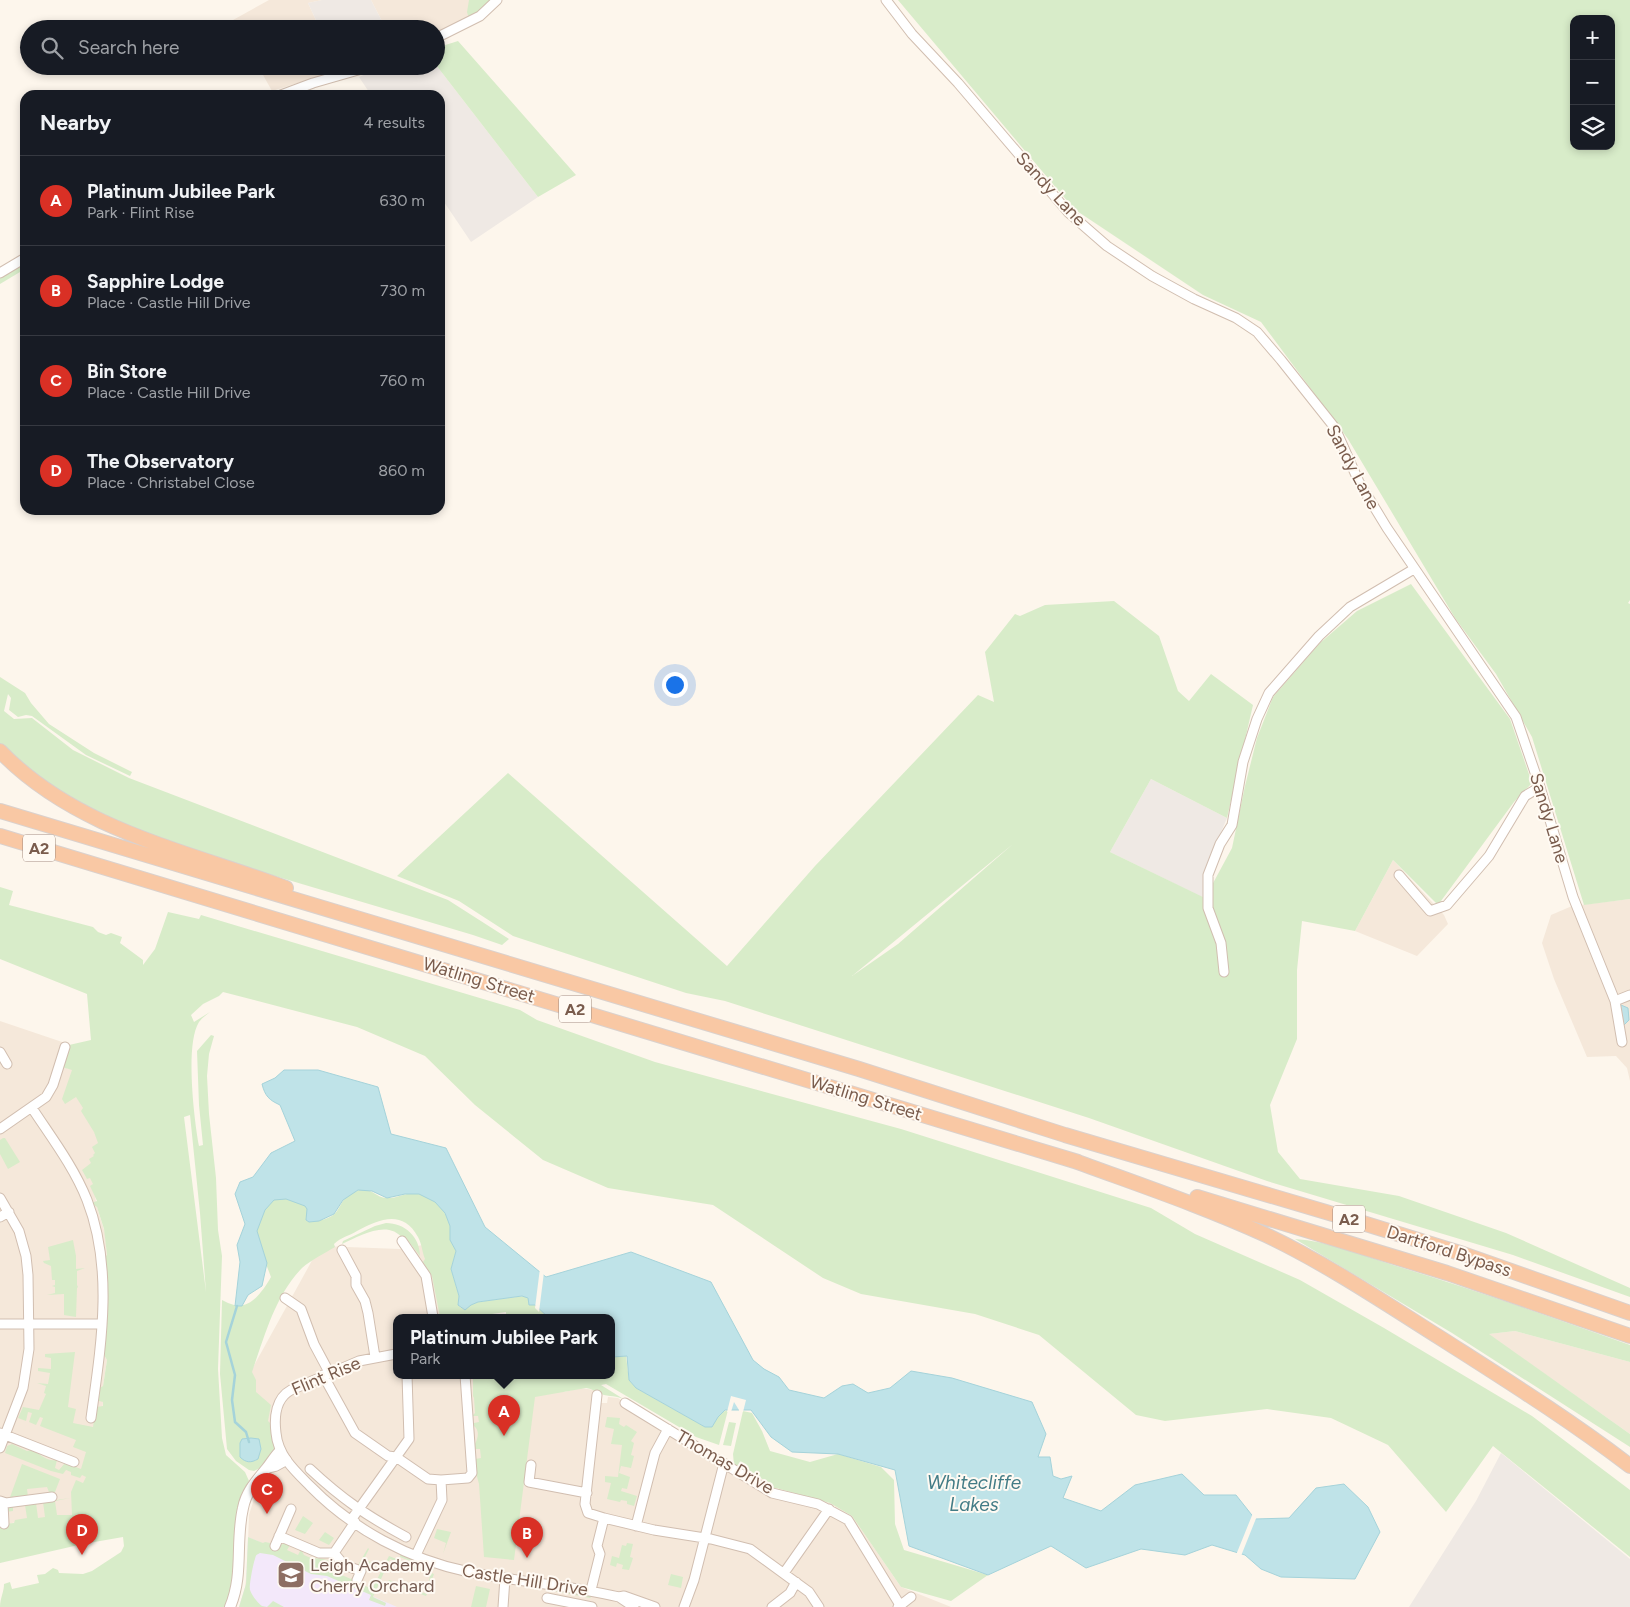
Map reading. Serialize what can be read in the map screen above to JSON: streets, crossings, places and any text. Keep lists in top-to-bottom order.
{
  "streets": {
    "highway": ["A2", "Watling Street", "Dartford Bypass"],
    "street": [
      "Sandy Lane",
      "Flint Rise",
      "Thomas Drive",
      "Castle Hill Drive"
    ]
  },
  "crossings": [
    ["A2", "Watling Street"],
    ["A2", "Dartford Bypass"],
    ["Watling Street", "Dartford Bypass"],
    ["Flint Rise", "Castle Hill Drive"]
  ],
  "water": ["Whitecliffe Lakes"],
  "places": {
    "school or university": ["Leigh Academy Cherry Orchard"]
  },
  "page": {
    "map_buttons": ["+", "−"],
    "search": "Search here",
    "heading": ["Nearby", "4 results"],
    "list": [
      {
        "mark": "A",
        "name": "Platinum Jubilee Park",
        "note": "Park · Flint Rise",
        "value": "630 m"
      },
      {
        "mark": "B",
        "name": "Sapphire Lodge",
        "note": "Place · Castle Hill Drive",
        "value": "730 m"
      },
      {
        "mark": "C",
        "name": "Bin Store",
        "note": "Place · Castle Hill Drive",
        "value": "760 m"
      },
      {
        "mark": "D",
        "name": "The Observatory",
        "note": "Place · Christabel Close",
        "value": "860 m"
      }
    ],
    "popup": ["Platinum Jubilee Park", "Park"],
    "pins": [
      "A",
      "C",
      "D",
      "B"
    ]
  }
}
